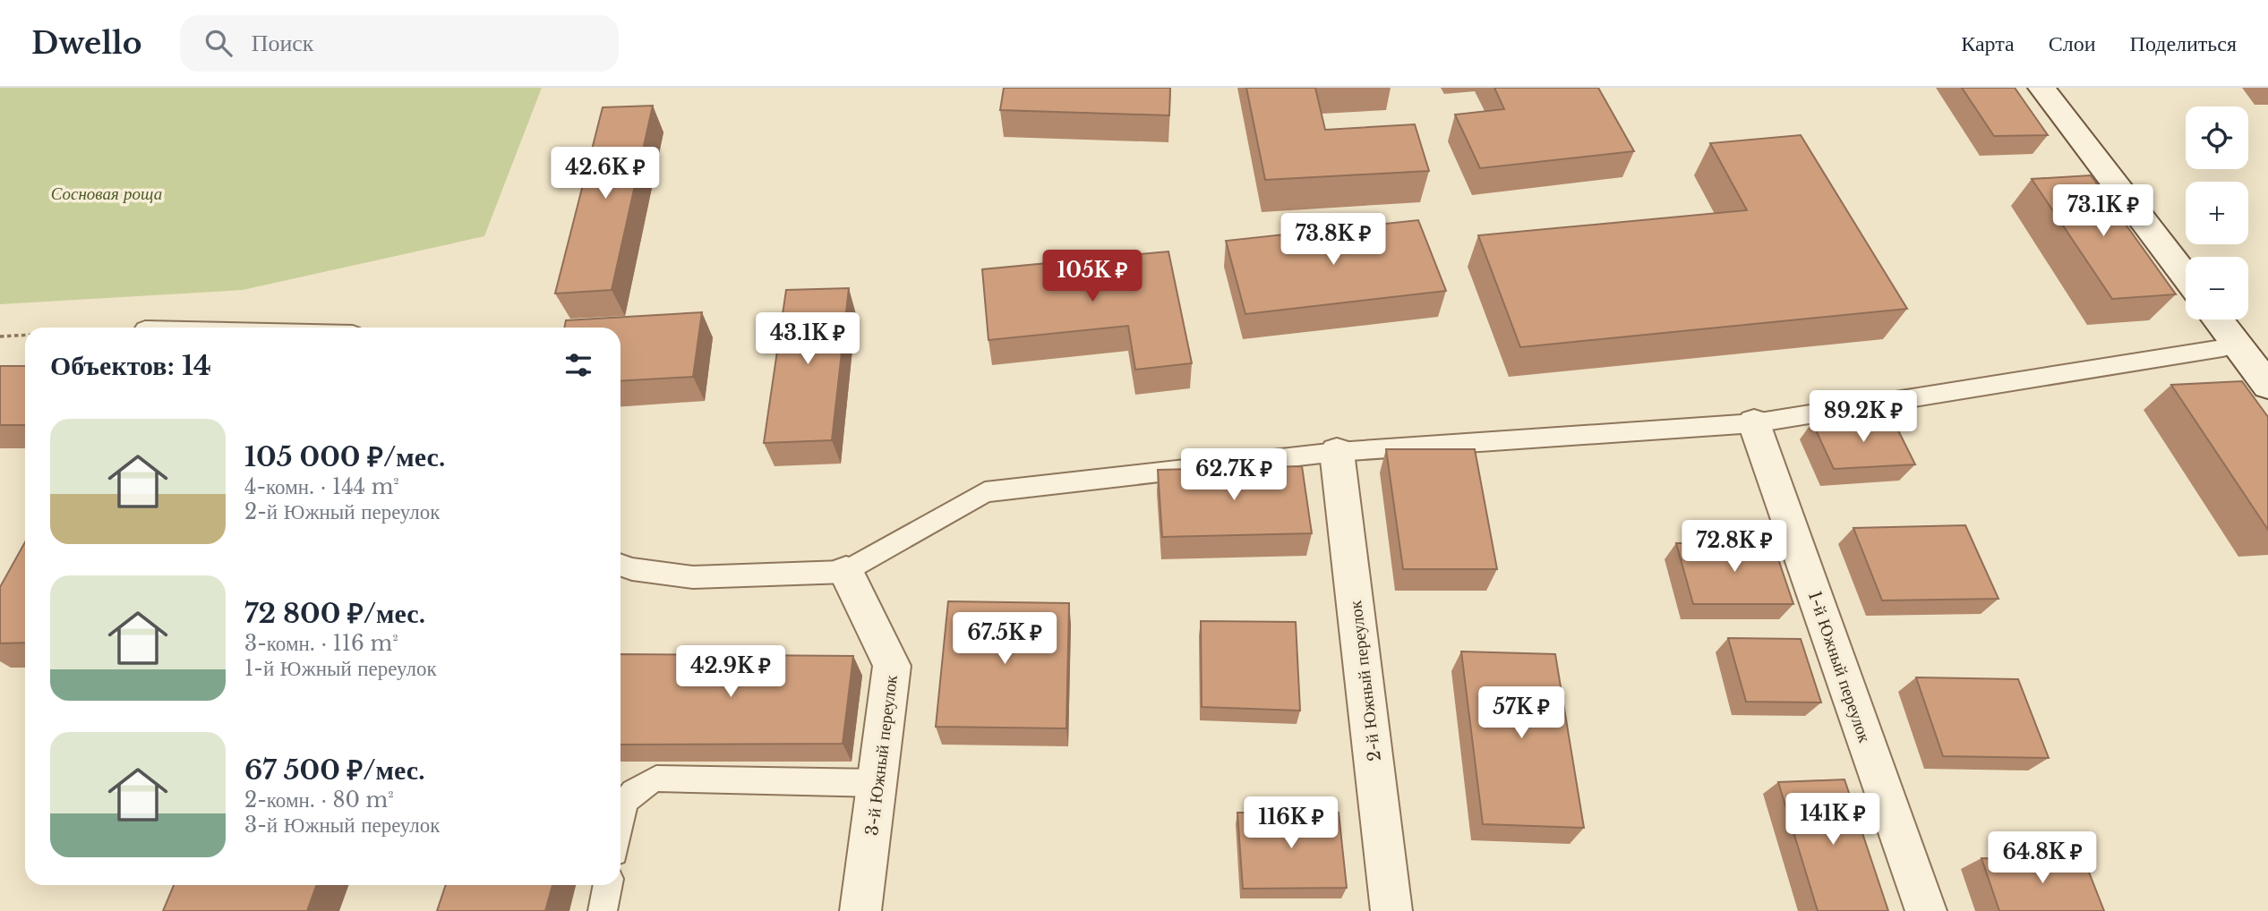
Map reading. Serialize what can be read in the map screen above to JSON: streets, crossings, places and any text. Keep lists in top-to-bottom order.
{
  "streets": {
    "street": ["1-й Южный переулок", "2-й Южный переулок", "3-й Южный переулок"]
  },
  "parks": ["Сосновая роща"],
  "page": {
    "header": "Dwello",
    "search": "Поиск",
    "nav": ["Карта", "Слои", "Поделиться"],
    "map_buttons": ["+", "−"],
    "price": [
      "42.6K ₽",
      "73.1K ₽",
      "73.8K ₽",
      "105K ₽",
      "43.1K ₽",
      "89.2K ₽",
      "62.7K ₽",
      "72.8K ₽",
      "67.5K ₽",
      "42.9K ₽",
      "57K ₽",
      "141K ₽",
      "116K ₽",
      "64.8K ₽"
    ],
    "heading": "Объектов: 14",
    "list": [
      {
        "name": "105 000 ₽/мес.",
        "note": "4-комн. · 144 m² · 2-й Южный переулок"
      },
      {
        "name": "72 800 ₽/мес.",
        "note": "3-комн. · 116 m² · 1-й Южный переулок"
      },
      {
        "name": "67 500 ₽/мес.",
        "note": "2-комн. · 80 m² · 3-й Южный переулок"
      }
    ]
  }
}
